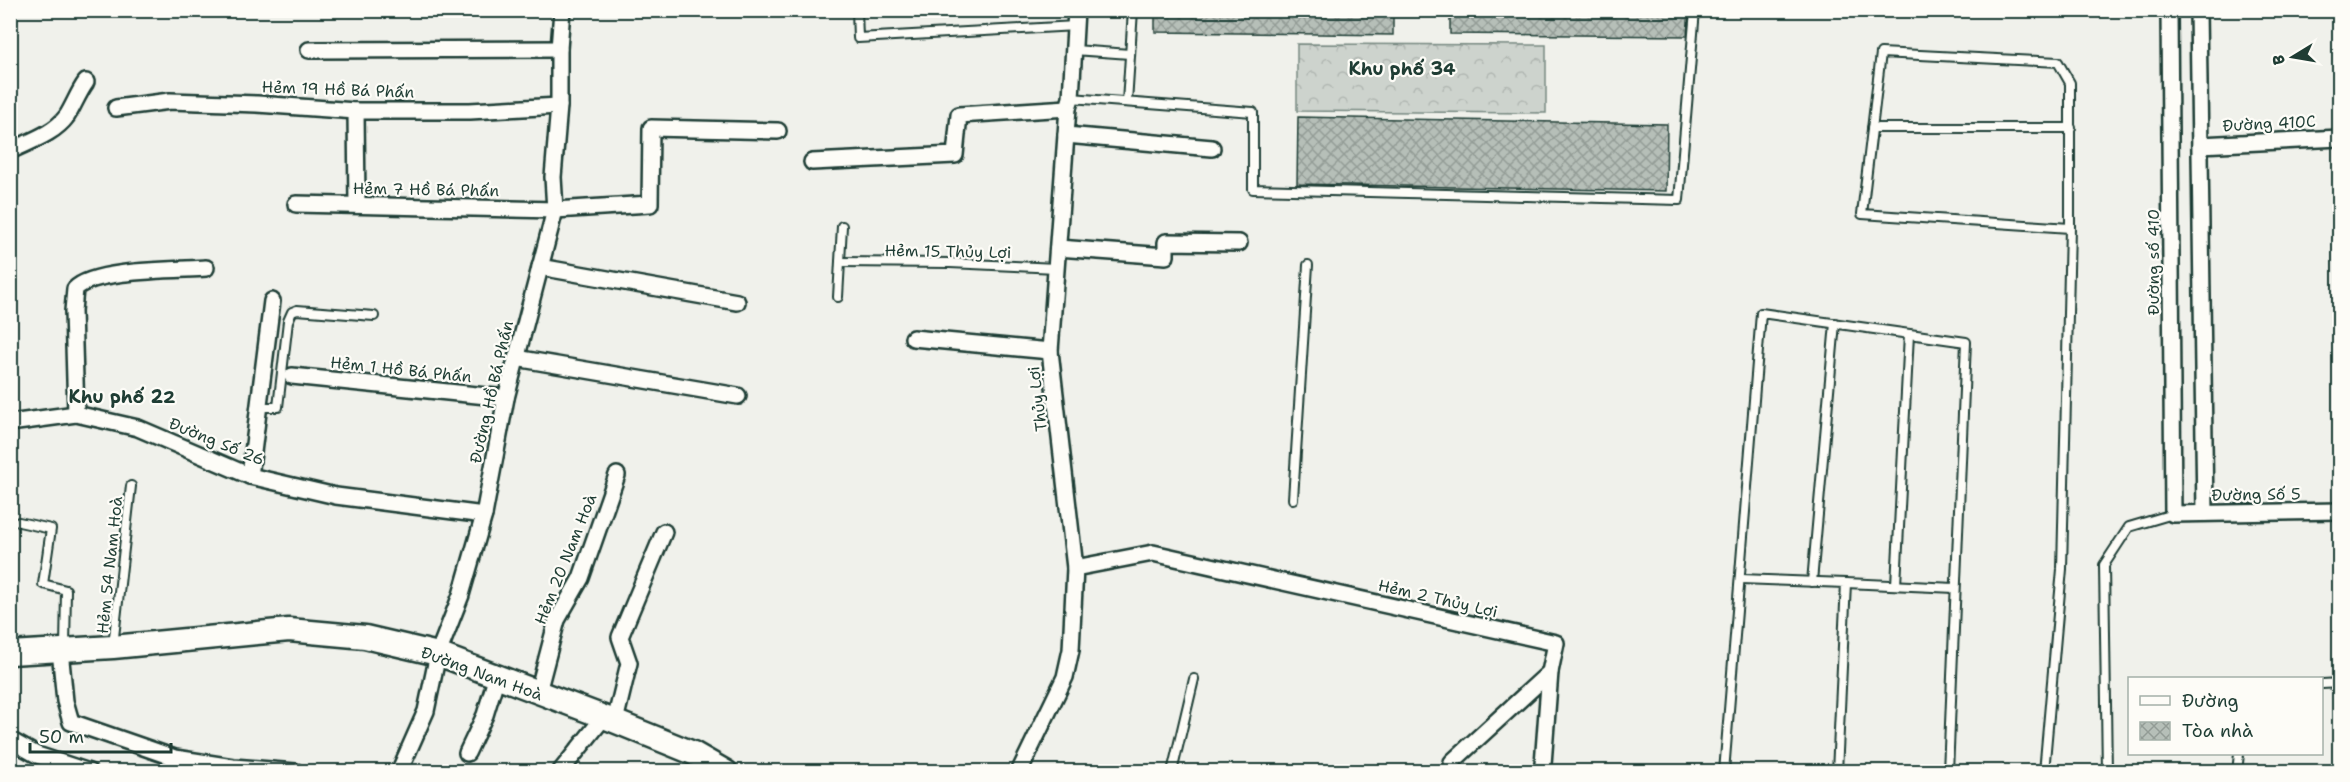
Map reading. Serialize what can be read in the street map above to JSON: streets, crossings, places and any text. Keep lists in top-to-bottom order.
{
  "streets": {
    "street": [
      "Hẻm 19 Hồ Bá Phấn",
      "Đường 410C",
      "Hẻm 7 Hồ Bá Phấn",
      "Đường số 410",
      "Hẻm 1 Hồ Bá Phấn",
      "Đường Hồ Bá Phấn",
      "Thủy Lợi",
      "Đường Số 26",
      "Đường Số 5",
      "Hẻm 20 Nam Hoà",
      "Hẻm 2 Thủy Lợi",
      "Đường Nam Hoà"
    ],
    "lane": ["Hẻm 15 Thủy Lợi", "Hẻm 54 Nam Hoà"]
  },
  "crossings": [
    ["Hẻm 19 Hồ Bá Phấn", "Đường Hồ Bá Phấn"],
    ["Hẻm 7 Hồ Bá Phấn", "Đường Hồ Bá Phấn"],
    ["Hẻm 15 Thủy Lợi", "Thủy Lợi"],
    ["Đường số 410", "Đường Số 5"],
    ["Hẻm 1 Hồ Bá Phấn", "Đường Hồ Bá Phấn"],
    ["Đường Hồ Bá Phấn", "Đường Số 26"],
    ["Đường Hồ Bá Phấn", "Đường Nam Hoà"],
    ["Thủy Lợi", "Hẻm 2 Thủy Lợi"],
    ["Hẻm 20 Nam Hoà", "Đường Nam Hoà"],
    ["Hẻm 54 Nam Hoà", "Đường Nam Hoà"]
  ],
  "districts": ["Khu phố 34", "Khu phố 22"],
  "legend": ["Đường", "Tòa nhà"],
  "scale_bar": "50 m",
  "north": "left"
}
